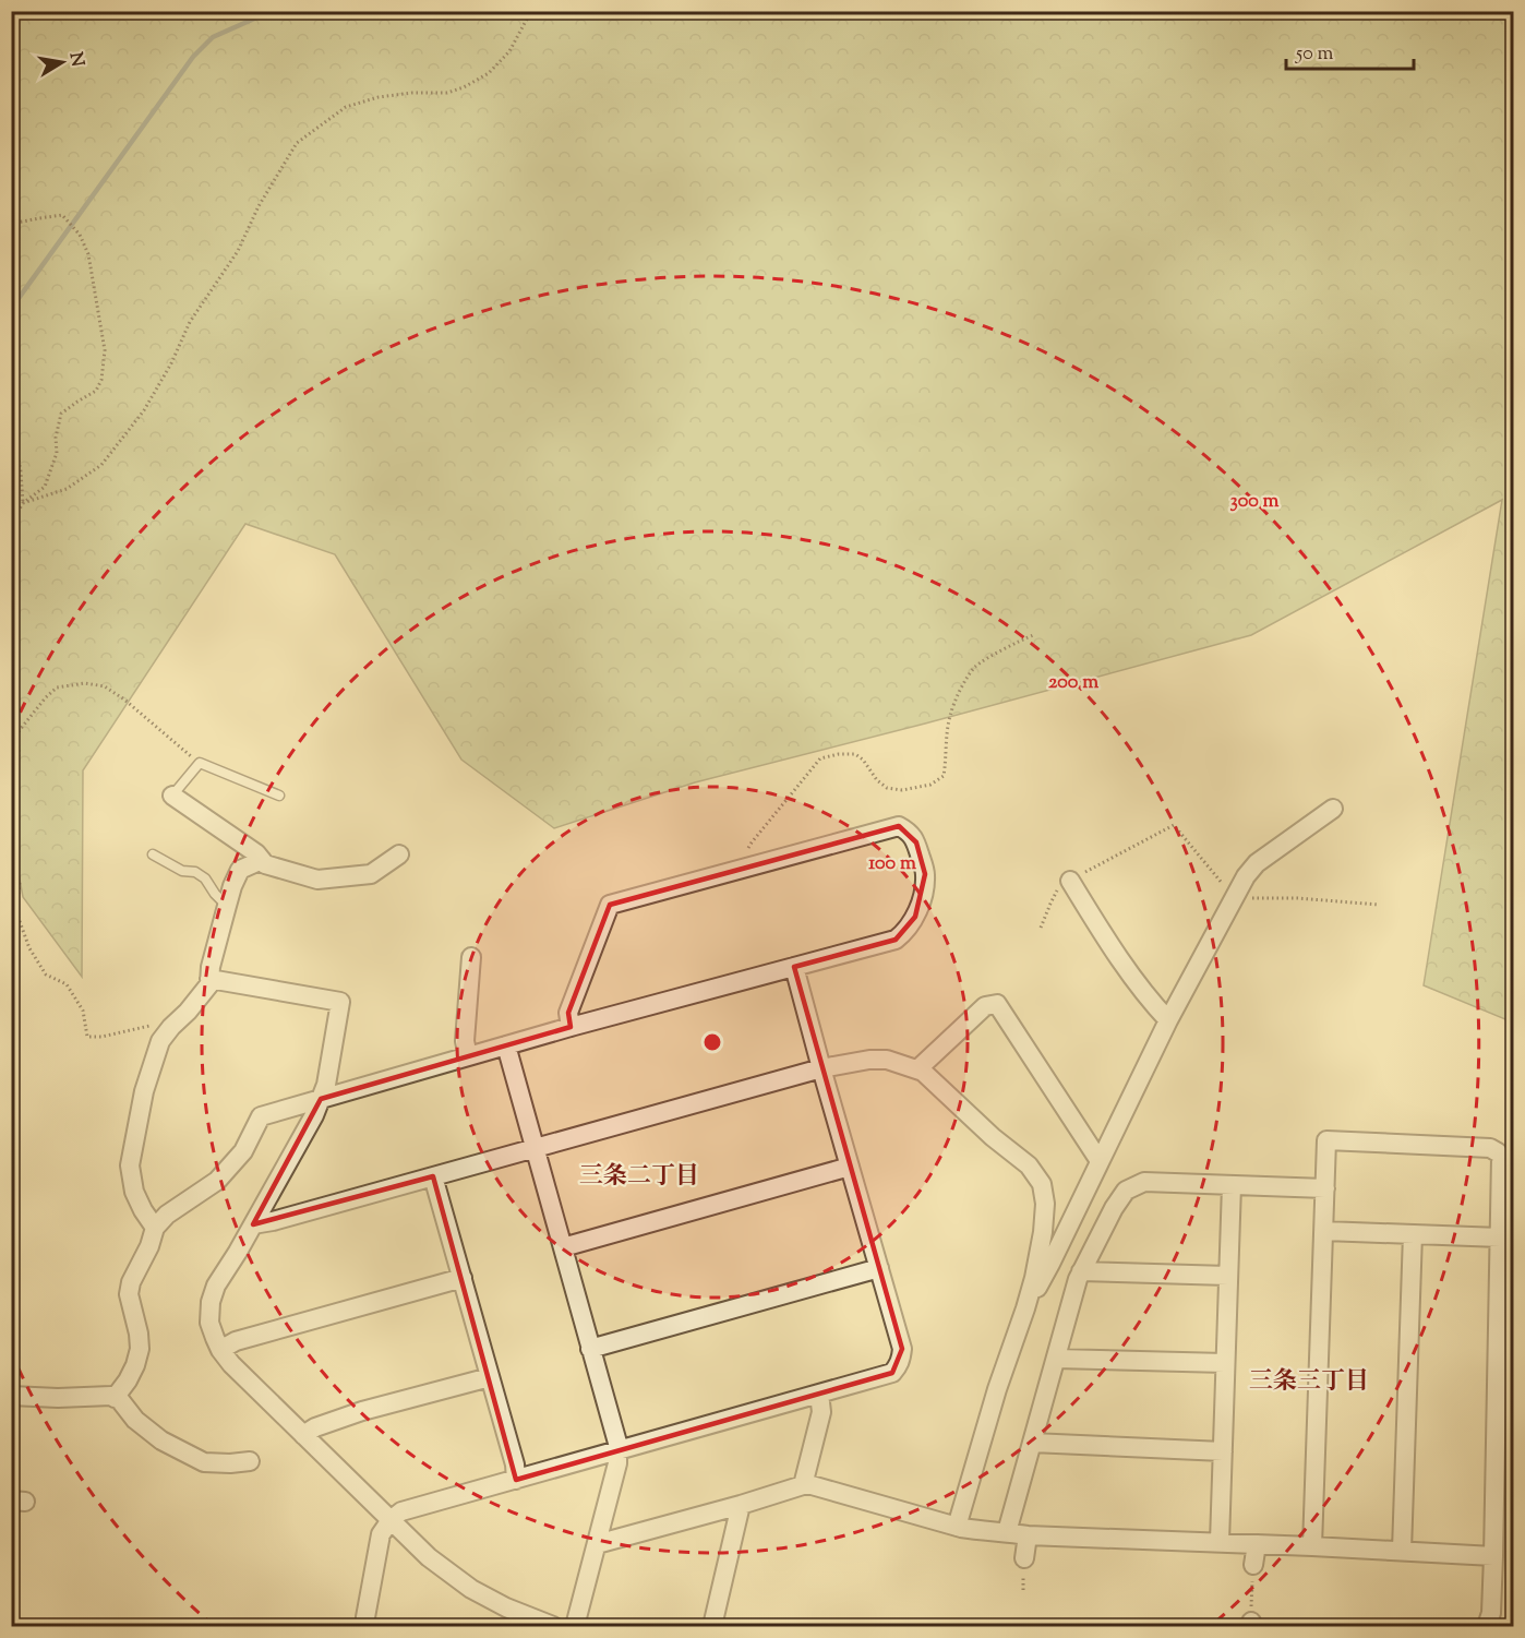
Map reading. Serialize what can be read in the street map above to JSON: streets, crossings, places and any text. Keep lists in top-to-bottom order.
{
  "districts": ["三条二丁目", "三条三丁目"],
  "scale_bar": "50 m",
  "north": "right",
  "rings": ["300 m", "200 m", "100 m"]
}
